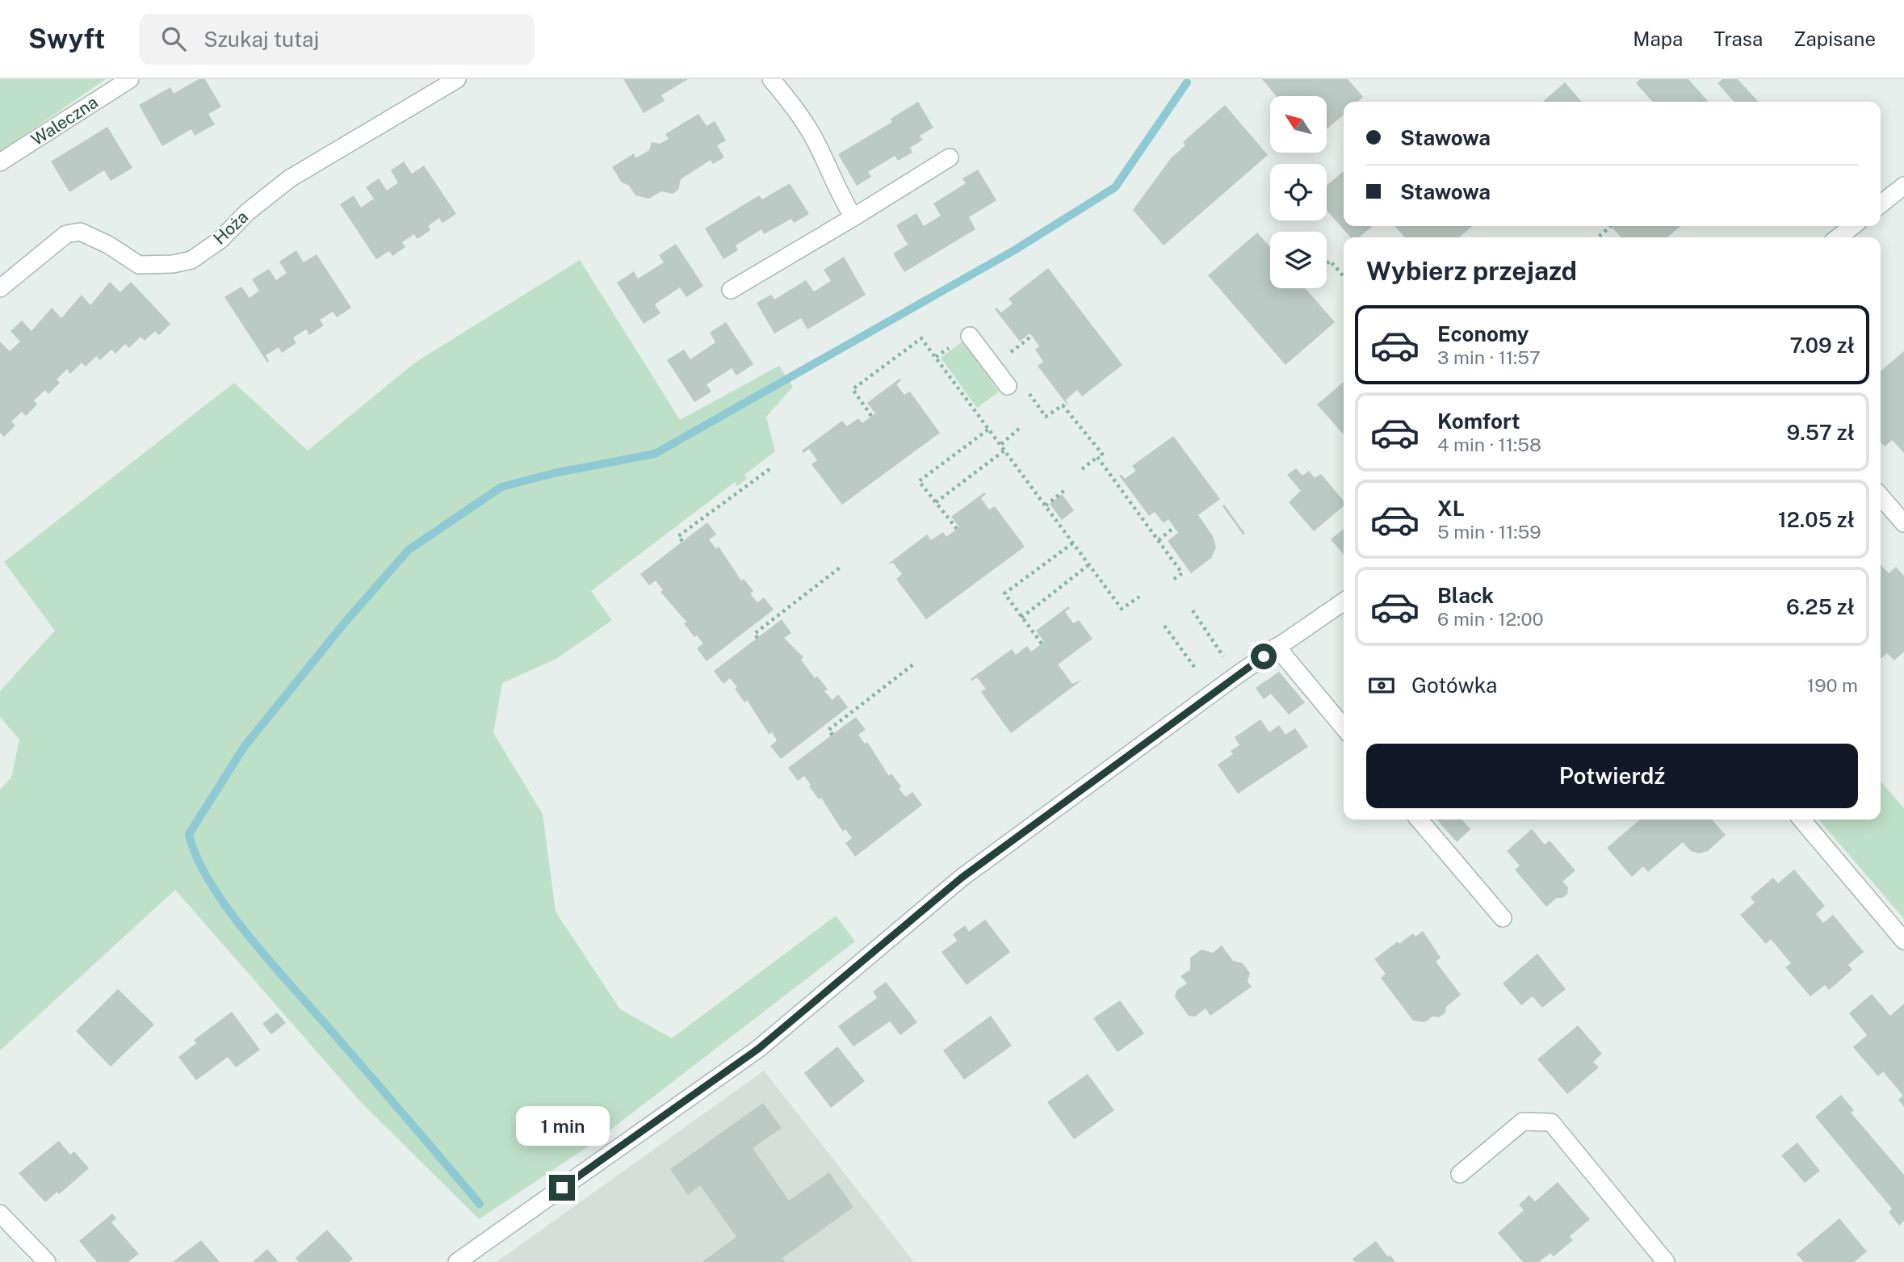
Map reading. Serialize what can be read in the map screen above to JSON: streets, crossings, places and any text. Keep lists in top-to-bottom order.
{
  "streets": {
    "street": ["Waleczna", "Hoża"]
  },
  "north": "top left",
  "page": {
    "header": "Swyft",
    "search": "Szukaj tutaj",
    "nav": ["Mapa", "Trasa", "Zapisane"],
    "banner": ["Stawowa", "Stawowa"],
    "heading": "Wybierz przejazd",
    "list": [
      {
        "name": "Economy",
        "note": "3 min · 11:57",
        "value": "7.09 zł"
      },
      {
        "name": "Komfort",
        "note": "4 min · 11:58",
        "value": "9.57 zł"
      },
      {
        "name": "XL",
        "note": "5 min · 11:59",
        "value": "12.05 zł"
      },
      {
        "name": "Black",
        "note": "6 min · 12:00",
        "value": "6.25 zł"
      }
    ],
    "pay": ["Gotówka", "190 m"],
    "buttons": "Potwierdź",
    "bubble": "1 min"
  }
}
